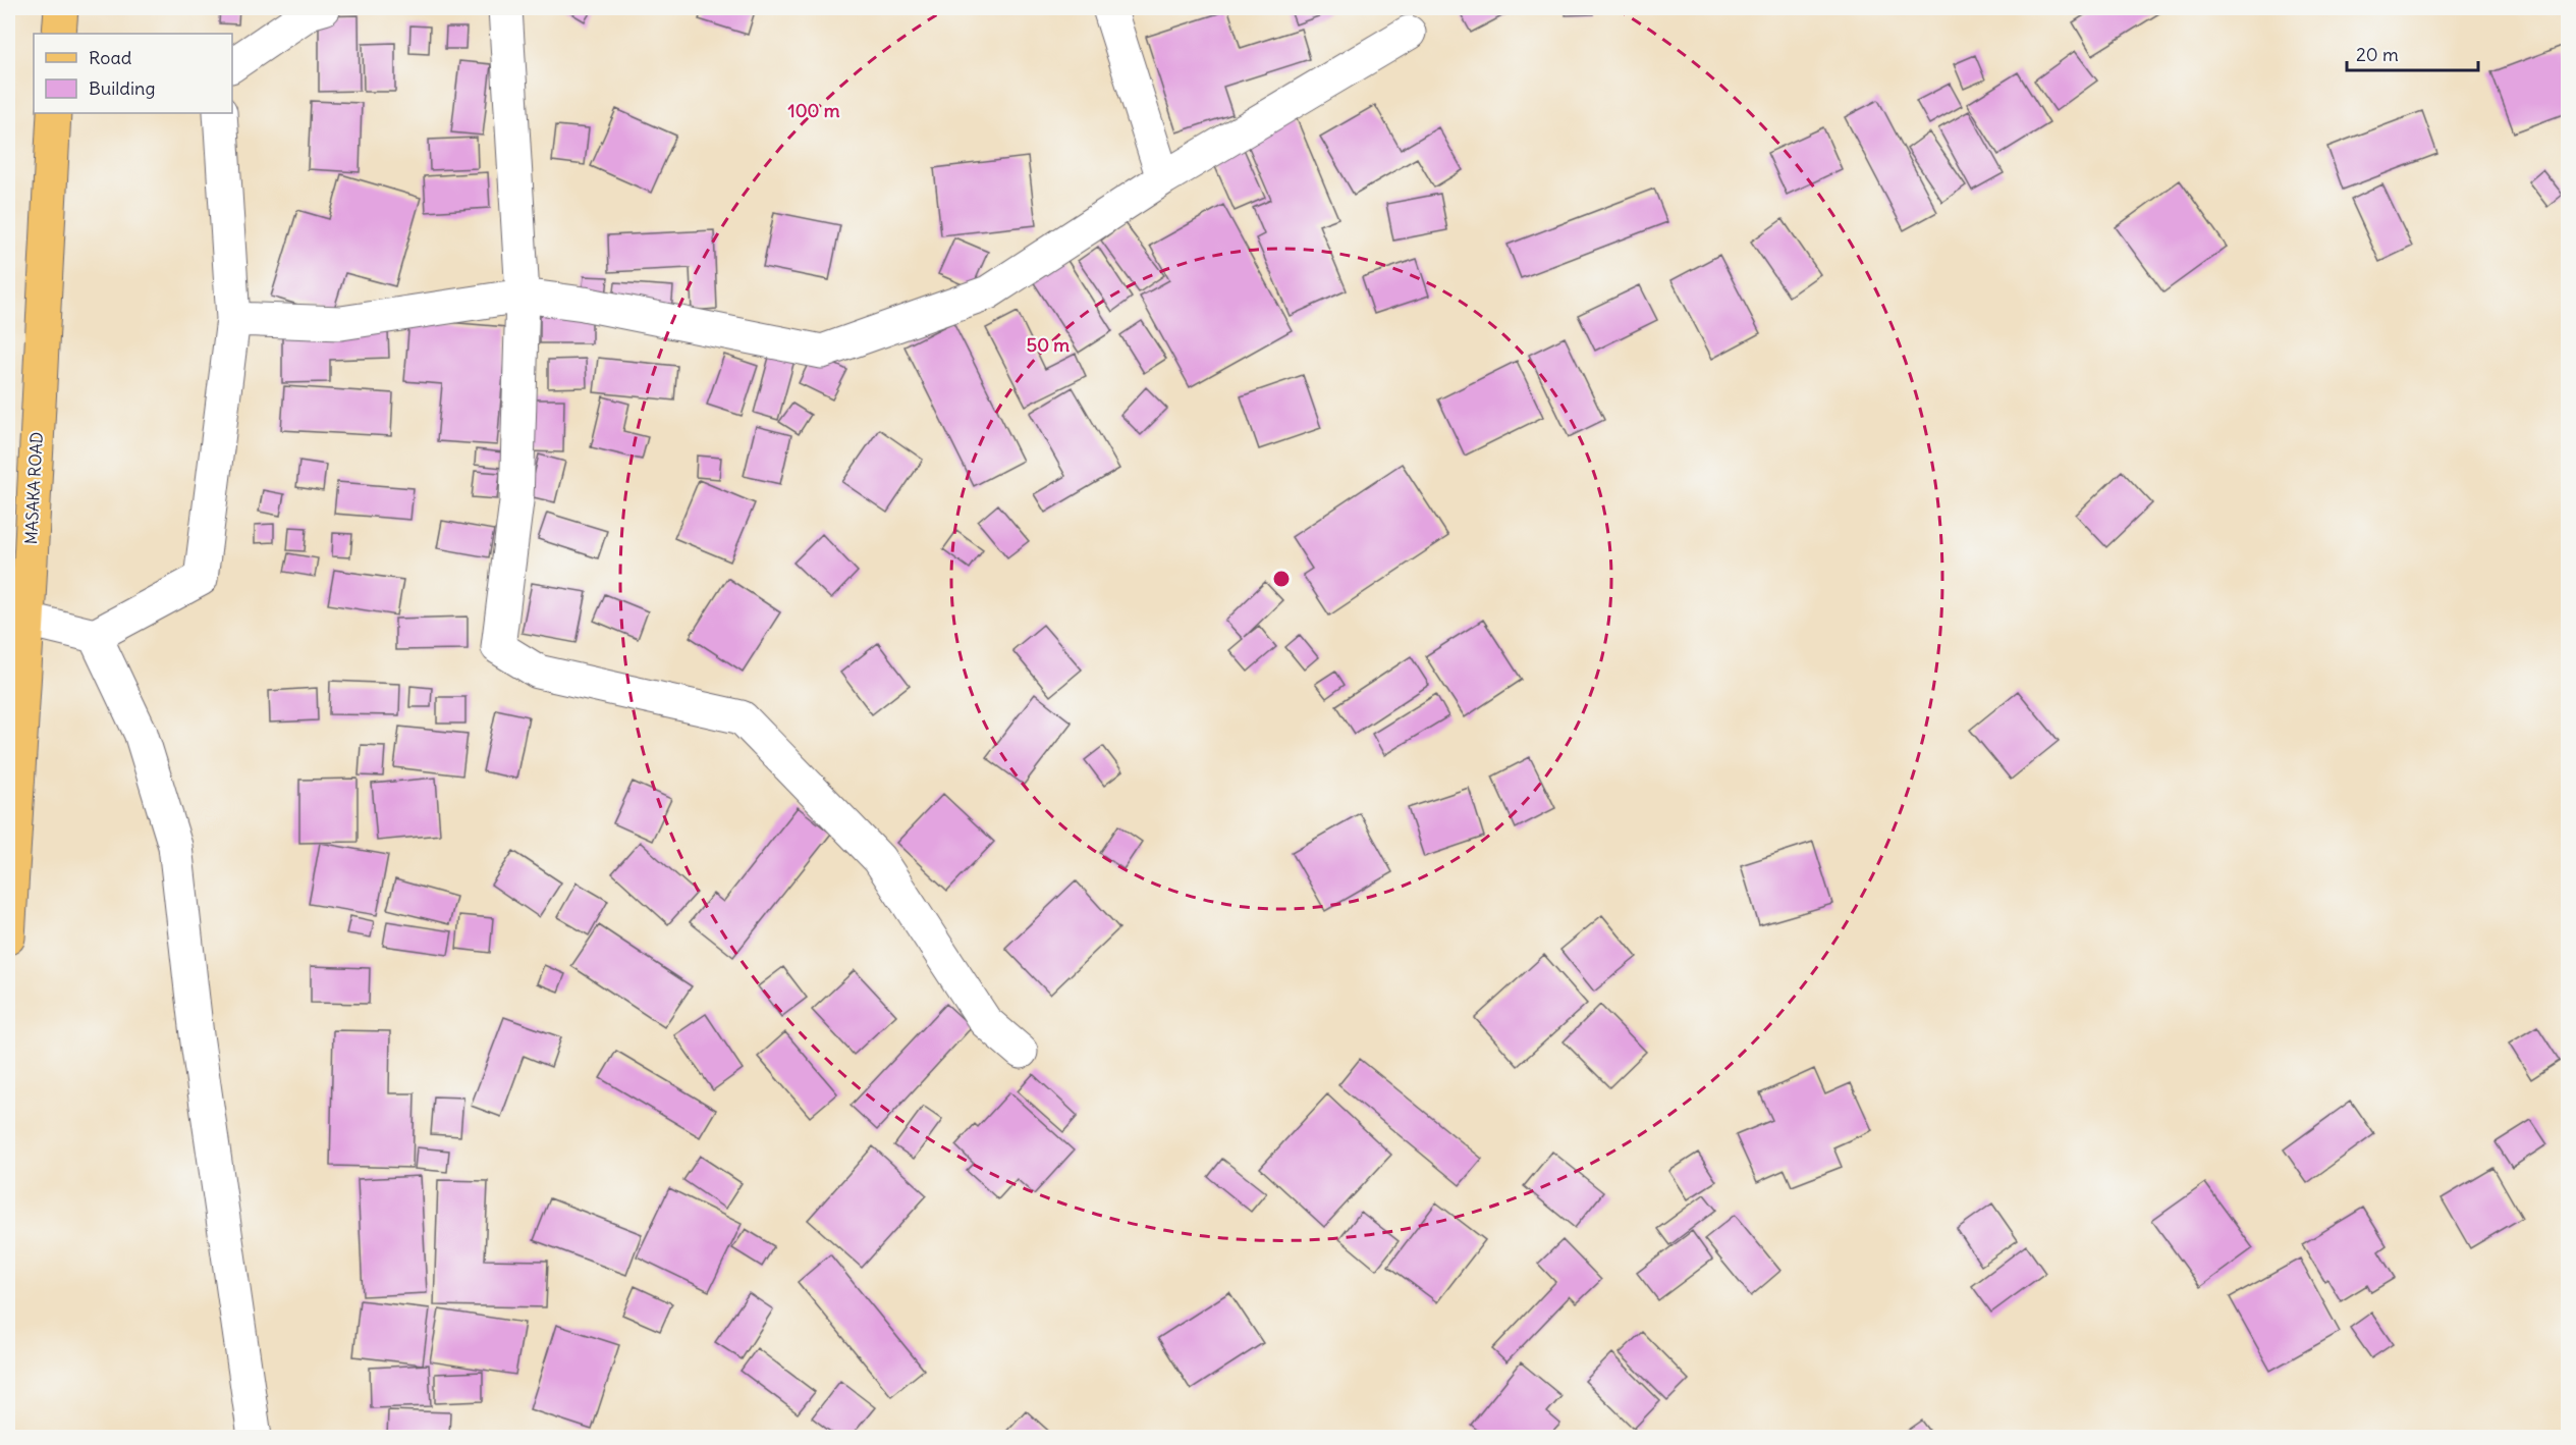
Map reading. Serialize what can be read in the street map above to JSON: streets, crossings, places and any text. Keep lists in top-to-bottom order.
{
  "streets": {
    "main road": ["MASAKA ROAD"]
  },
  "legend": ["Road", "Building"],
  "scale_bar": "20 m",
  "rings": ["100 m", "50 m"]
}
